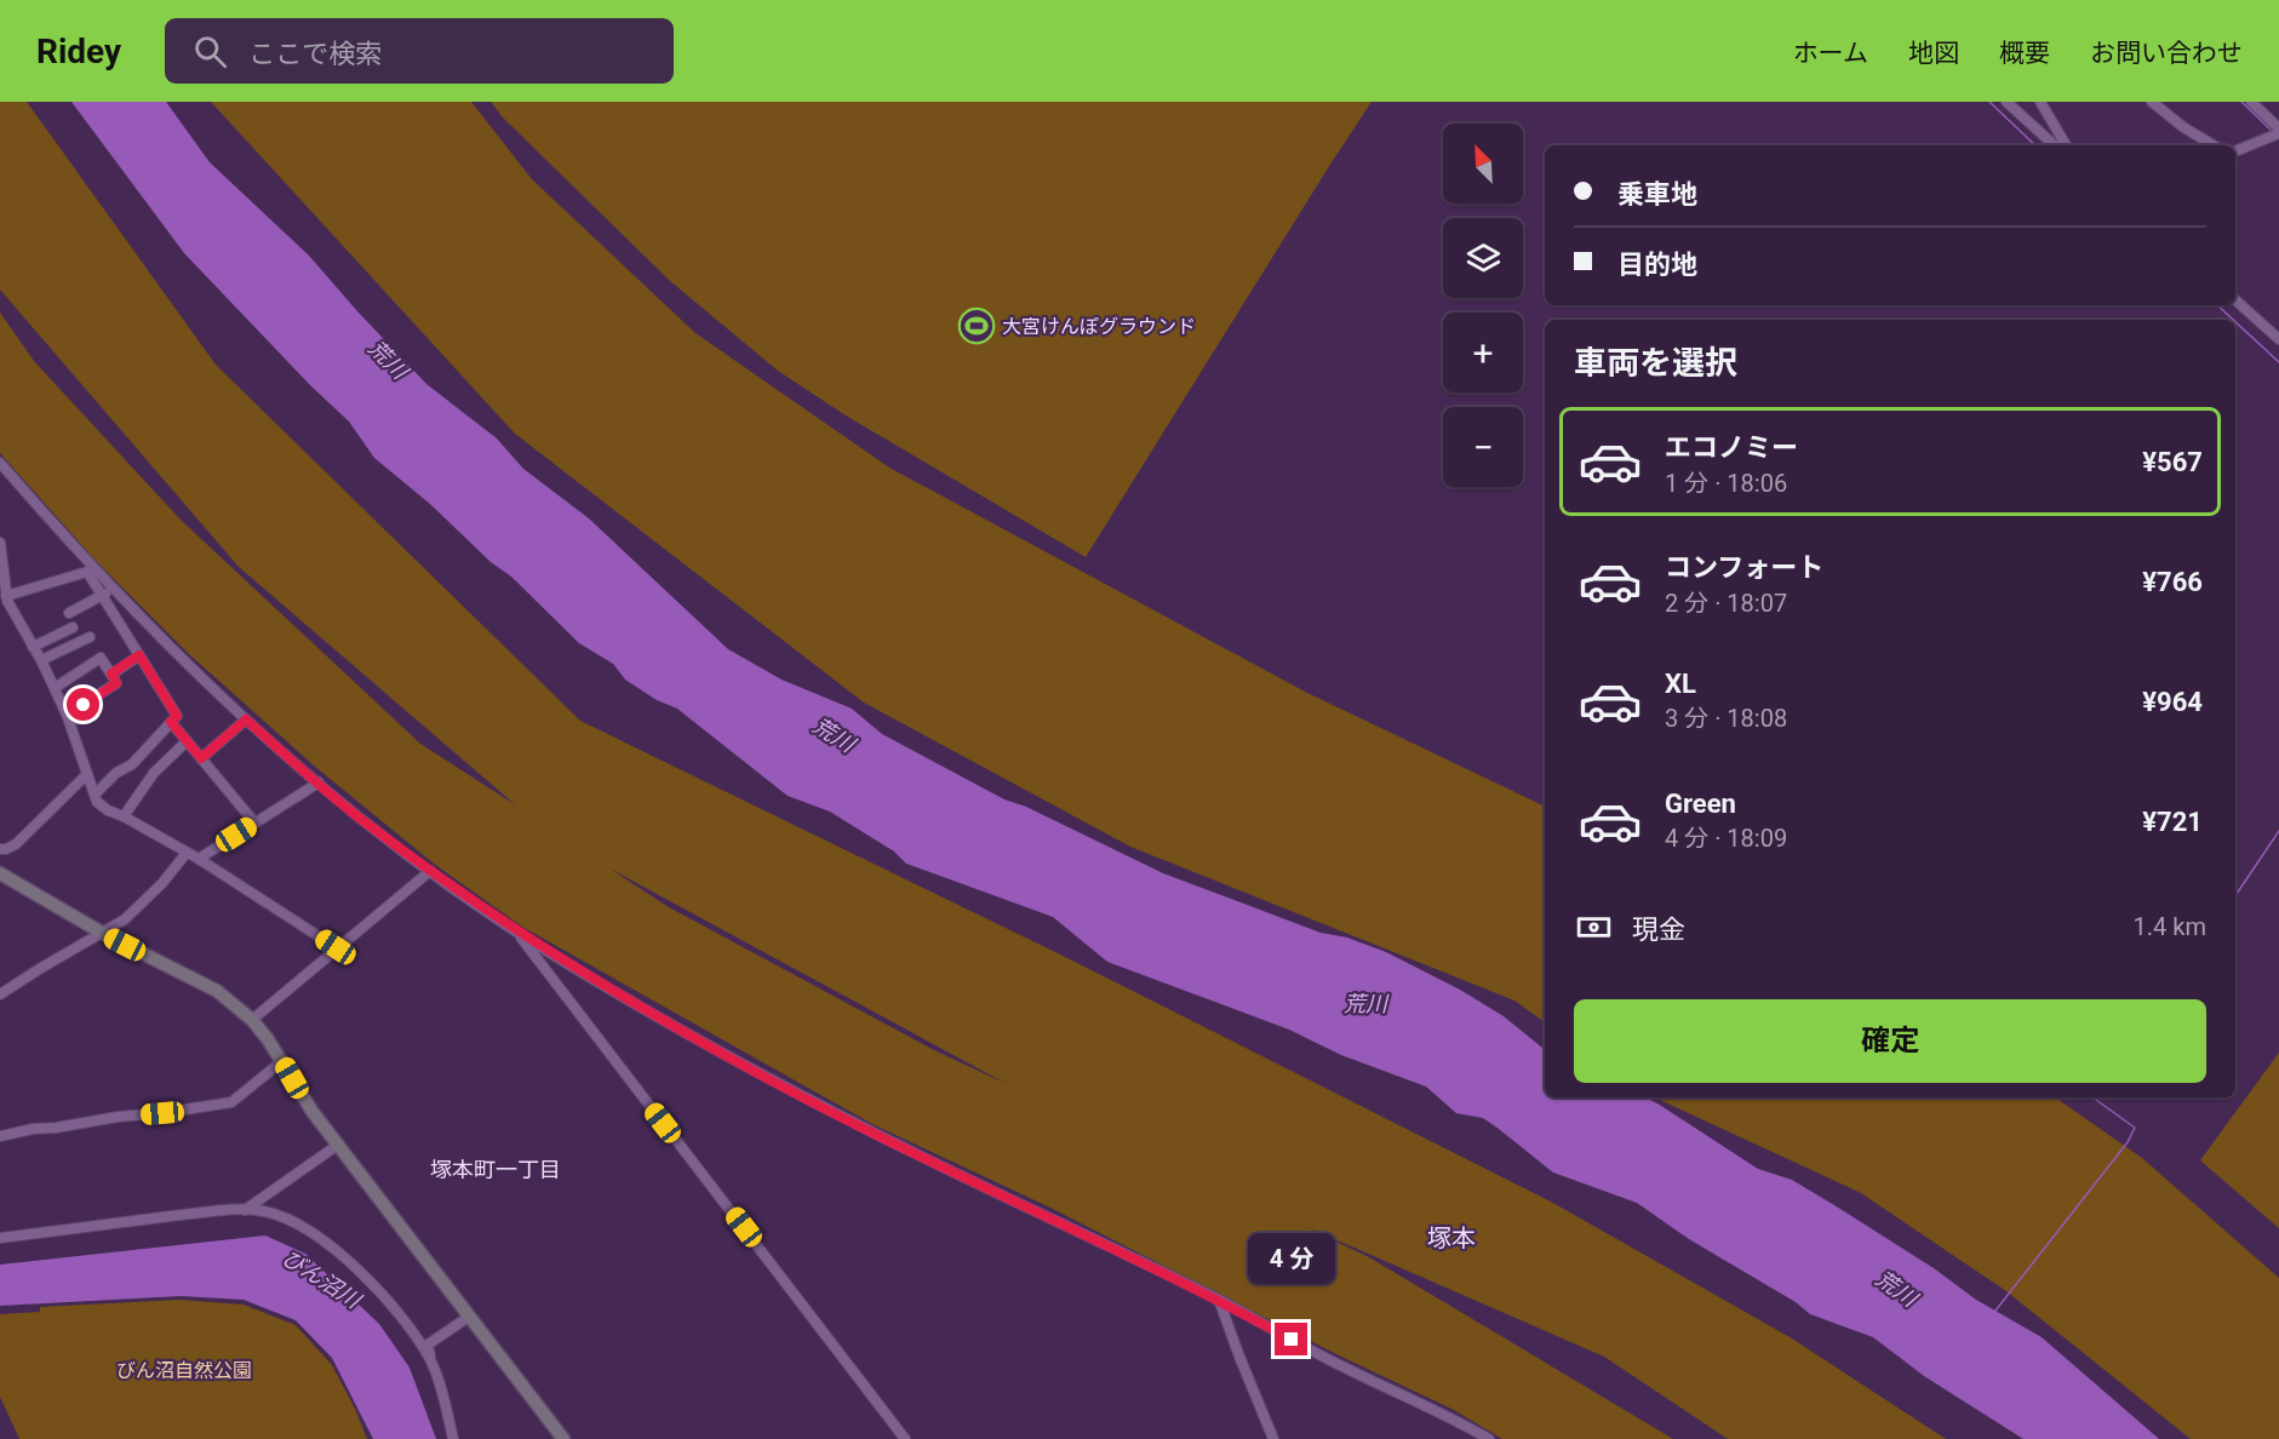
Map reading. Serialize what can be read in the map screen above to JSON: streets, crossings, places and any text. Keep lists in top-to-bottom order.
{
  "districts": ["塚本町一丁目", "塚本"],
  "water": ["荒川", "びん沼川"],
  "parks": ["びん沼自然公園"],
  "places": {
    "sports": ["大宮けんぽグラウンド"]
  },
  "north": "top left",
  "page": {
    "header": "Ridey",
    "search": "ここで検索",
    "nav": [
      "ホーム",
      "地図",
      "概要",
      "お問い合わせ"
    ],
    "map_buttons": ["+", "−"],
    "banner": ["乗車地", "目的地"],
    "heading": "車両を選択",
    "list": [
      {
        "name": "エコノミー",
        "note": "1 分 · 18:06",
        "value": "¥567"
      },
      {
        "name": "コンフォート",
        "note": "2 分 · 18:07",
        "value": "¥766"
      },
      {
        "name": "XL",
        "note": "3 分 · 18:08",
        "value": "¥964"
      },
      {
        "name": "Green",
        "note": "4 分 · 18:09",
        "value": "¥721"
      }
    ],
    "pay": ["現金", "1.4 km"],
    "buttons": "確定",
    "bubble": "4 分"
  }
}
